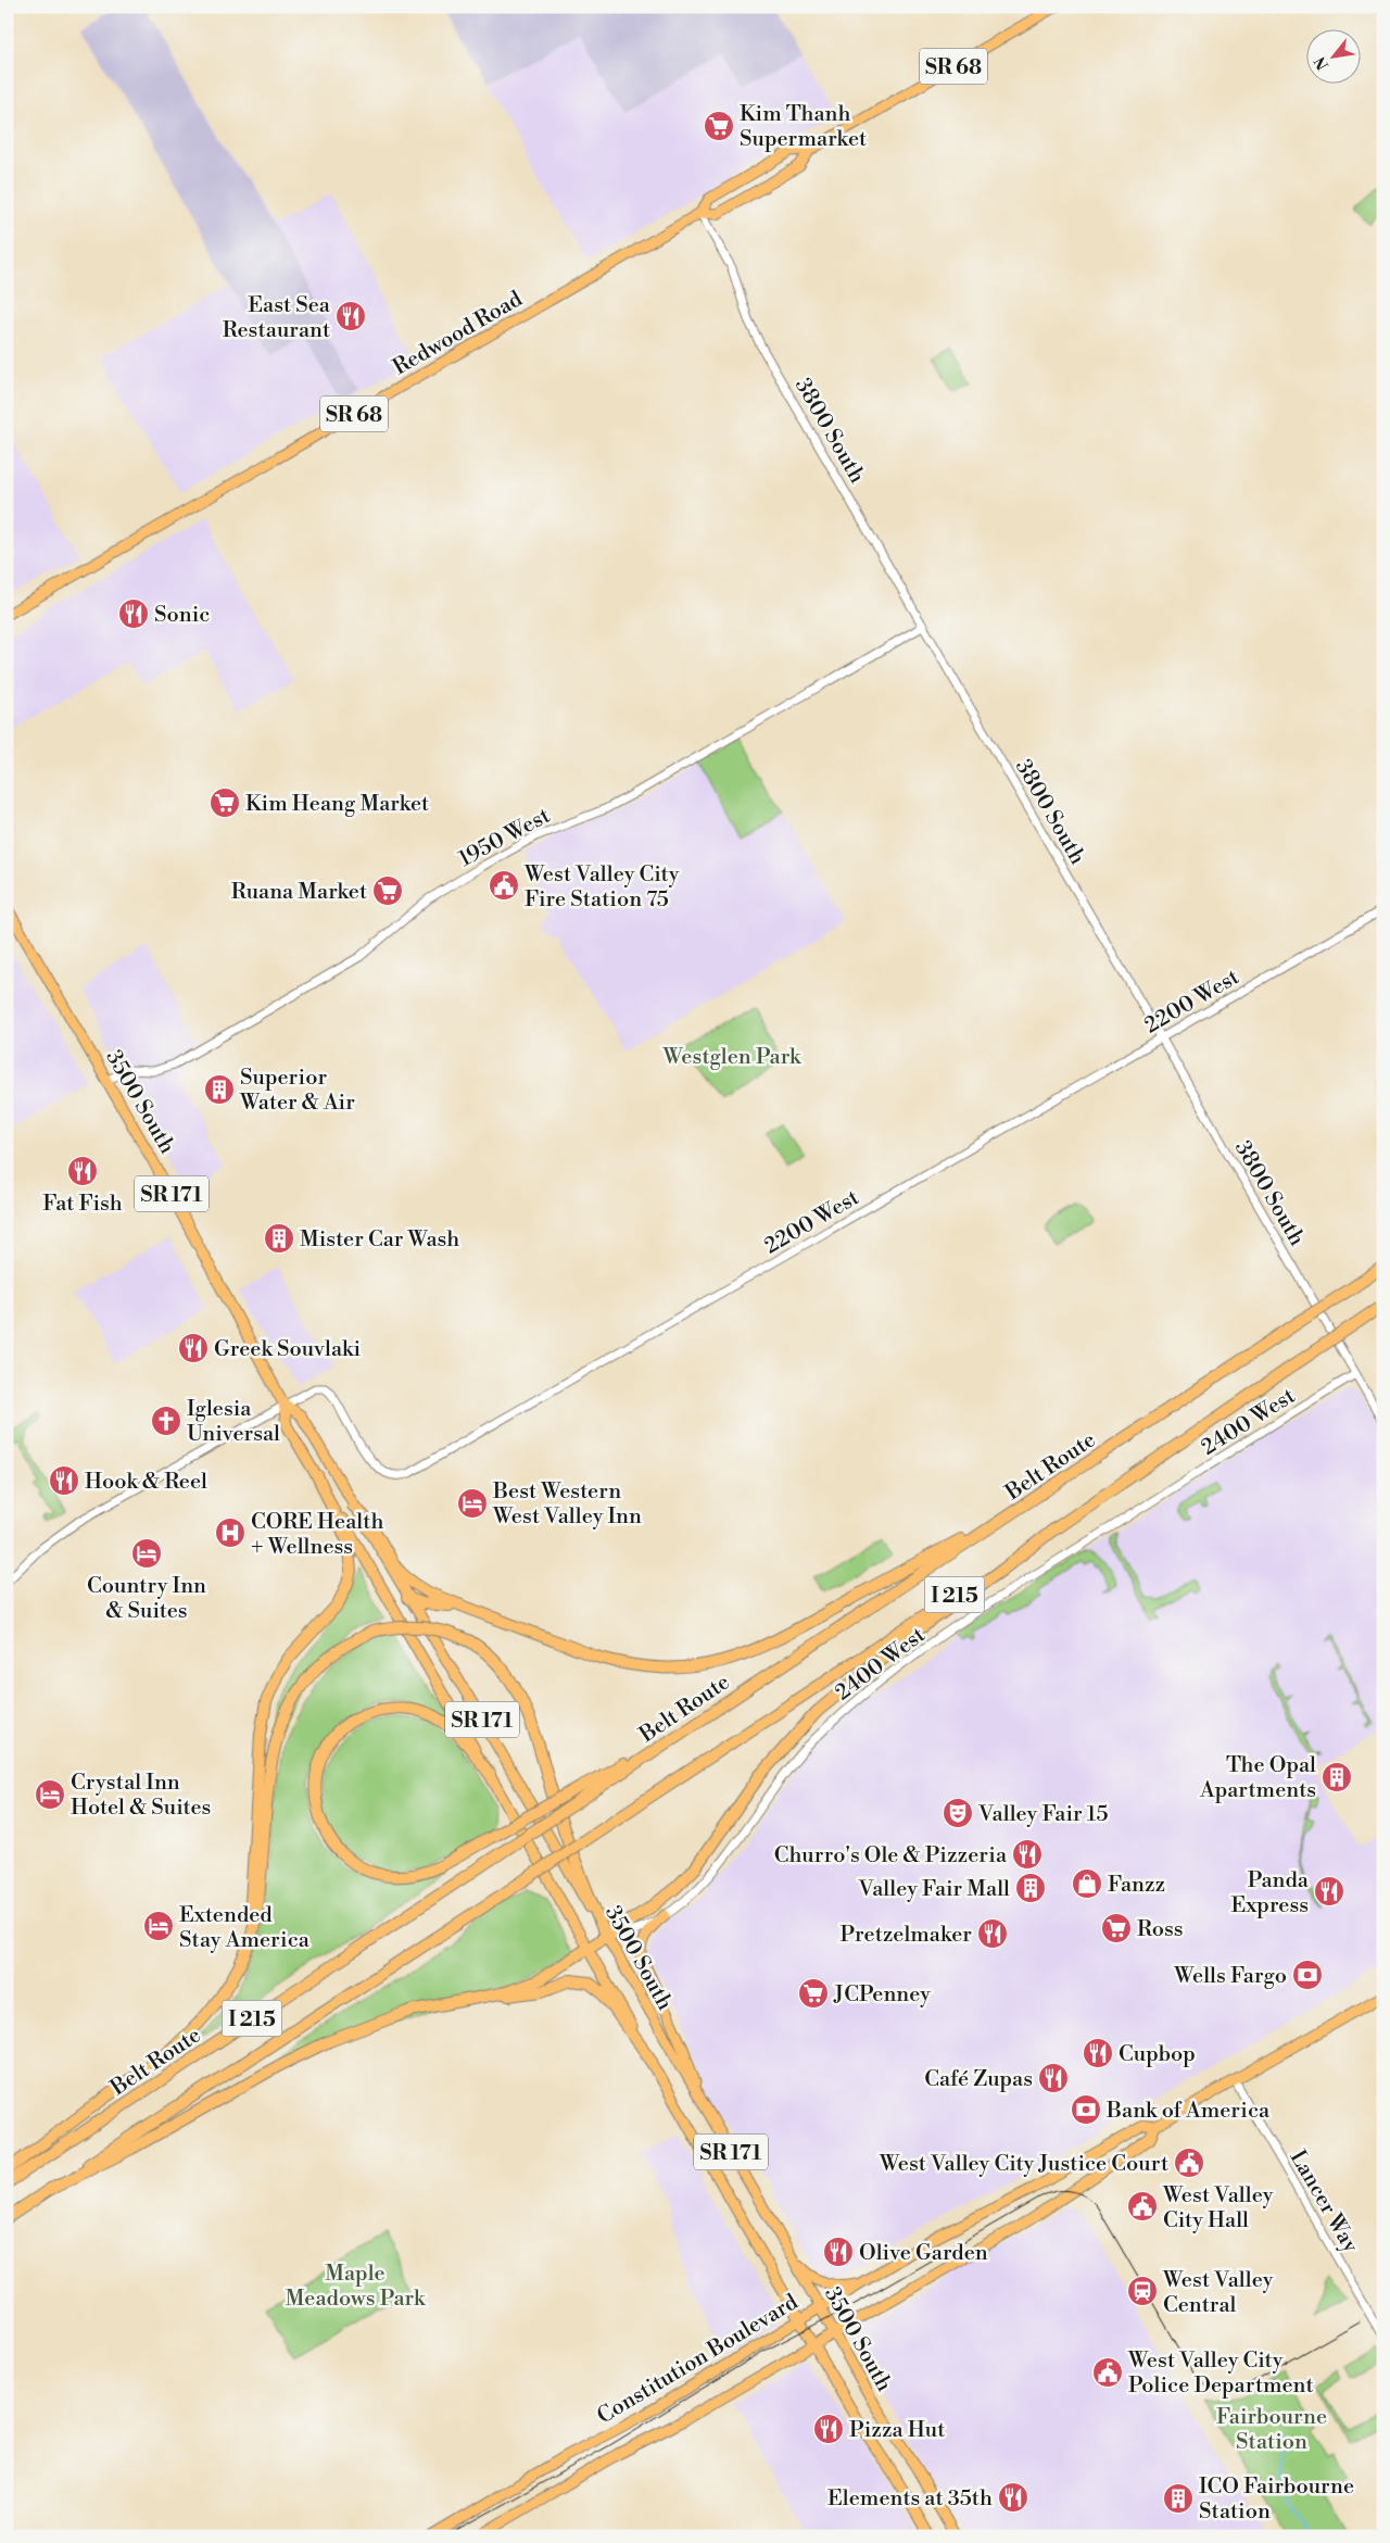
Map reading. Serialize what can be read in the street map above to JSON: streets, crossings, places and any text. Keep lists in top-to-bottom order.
{
  "streets": {
    "highway": ["Belt Route", "I 215"],
    "main road": [
      "SR 68",
      "Redwood Road",
      "3500 South",
      "SR 171",
      "Constitution Boulevard"
    ],
    "street": [
      "3800 South",
      "1950 West",
      "2200 West",
      "2400 West",
      "Lancer Way"
    ]
  },
  "crossings": [
    ["Redwood Road", "3800 South"],
    ["3800 South", "1950 West"],
    ["3800 South", "2200 West"],
    ["3800 South", "2400 West"],
    ["1950 West", "3500 South"],
    ["2200 West", "3500 South"],
    ["3500 South", "2400 West"],
    ["3500 South", "Constitution Boulevard"],
    ["Lancer Way", "Constitution Boulevard"]
  ],
  "parks": ["Westglen Park", "Maple Meadows Park", "Fairbourne Station"],
  "places": {
    "supermarket": [
      "Kim Thanh Supermarket",
      "Kim Heang Market",
      "Ruana Market",
      "Ross",
      "JCPenney"
    ],
    "restaurant": [
      "East Sea Restaurant",
      "Sonic",
      "Fat Fish",
      "Greek Souvlaki",
      "Hook & Reel",
      "Churro's Ole & Pizzeria",
      "Panda Express",
      "Pretzelmaker",
      "Cupbop",
      "Café Zupas",
      "Olive Garden",
      "Pizza Hut",
      "Elements at 35th"
    ],
    "public building": [
      "West Valley City Fire Station 75",
      "West Valley City Justice Court",
      "West Valley City Hall",
      "West Valley City Police Department"
    ],
    "building": [
      "Superior Water & Air",
      "Mister Car Wash",
      "The Opal Apartments",
      "Valley Fair Mall",
      "ICO Fairbourne Station"
    ],
    "church": ["Iglesia Universal"],
    "hotel": [
      "Best Western West Valley Inn",
      "Country Inn & Suites",
      "Crystal Inn Hotel & Suites",
      "Extended Stay America"
    ],
    "hospital": ["CORE Health + Wellness"],
    "theatre": ["Valley Fair 15"],
    "shop": ["Fanzz"],
    "bank": ["Wells Fargo", "Bank of America"],
    "station": ["West Valley Central"]
  },
  "north": "bottom left"
}
